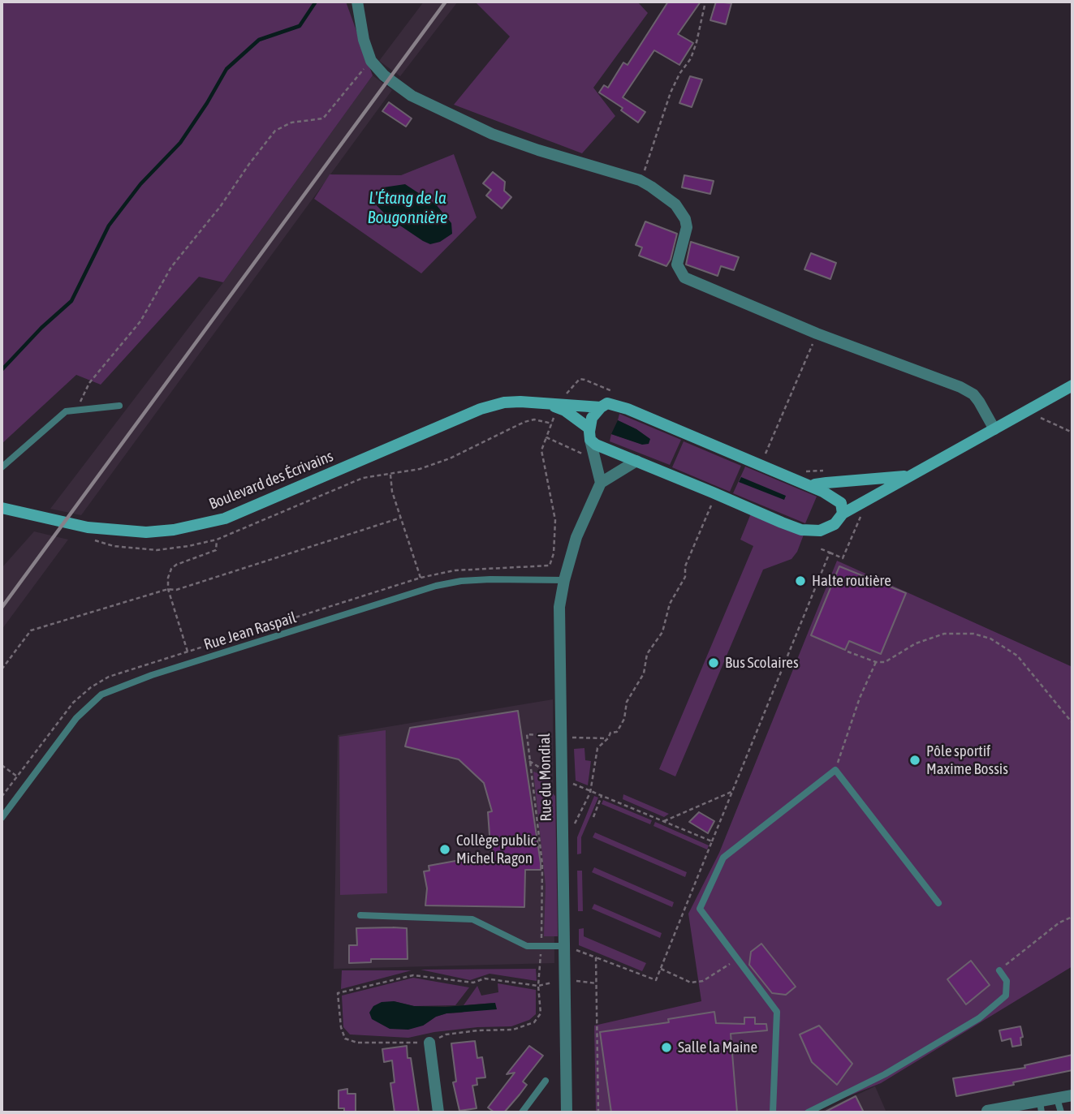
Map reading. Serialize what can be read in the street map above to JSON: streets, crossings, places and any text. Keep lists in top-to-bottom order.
{
  "streets": {
    "main road": ["Boulevard des Écrivains"],
    "street": ["Rue du Mondial"],
    "lane": ["Rue Jean Raspail"]
  },
  "crossings": [
    ["Rue Jean Raspail", "Rue du Mondial"]
  ],
  "water": ["L'Étang de la Bougonnière"],
  "places": [
    "Halte routière",
    "Bus Scolaires",
    "Pôle sportif Maxime Bossis",
    "Collège public Michel Ragon",
    "Salle la Maine"
  ]
}
